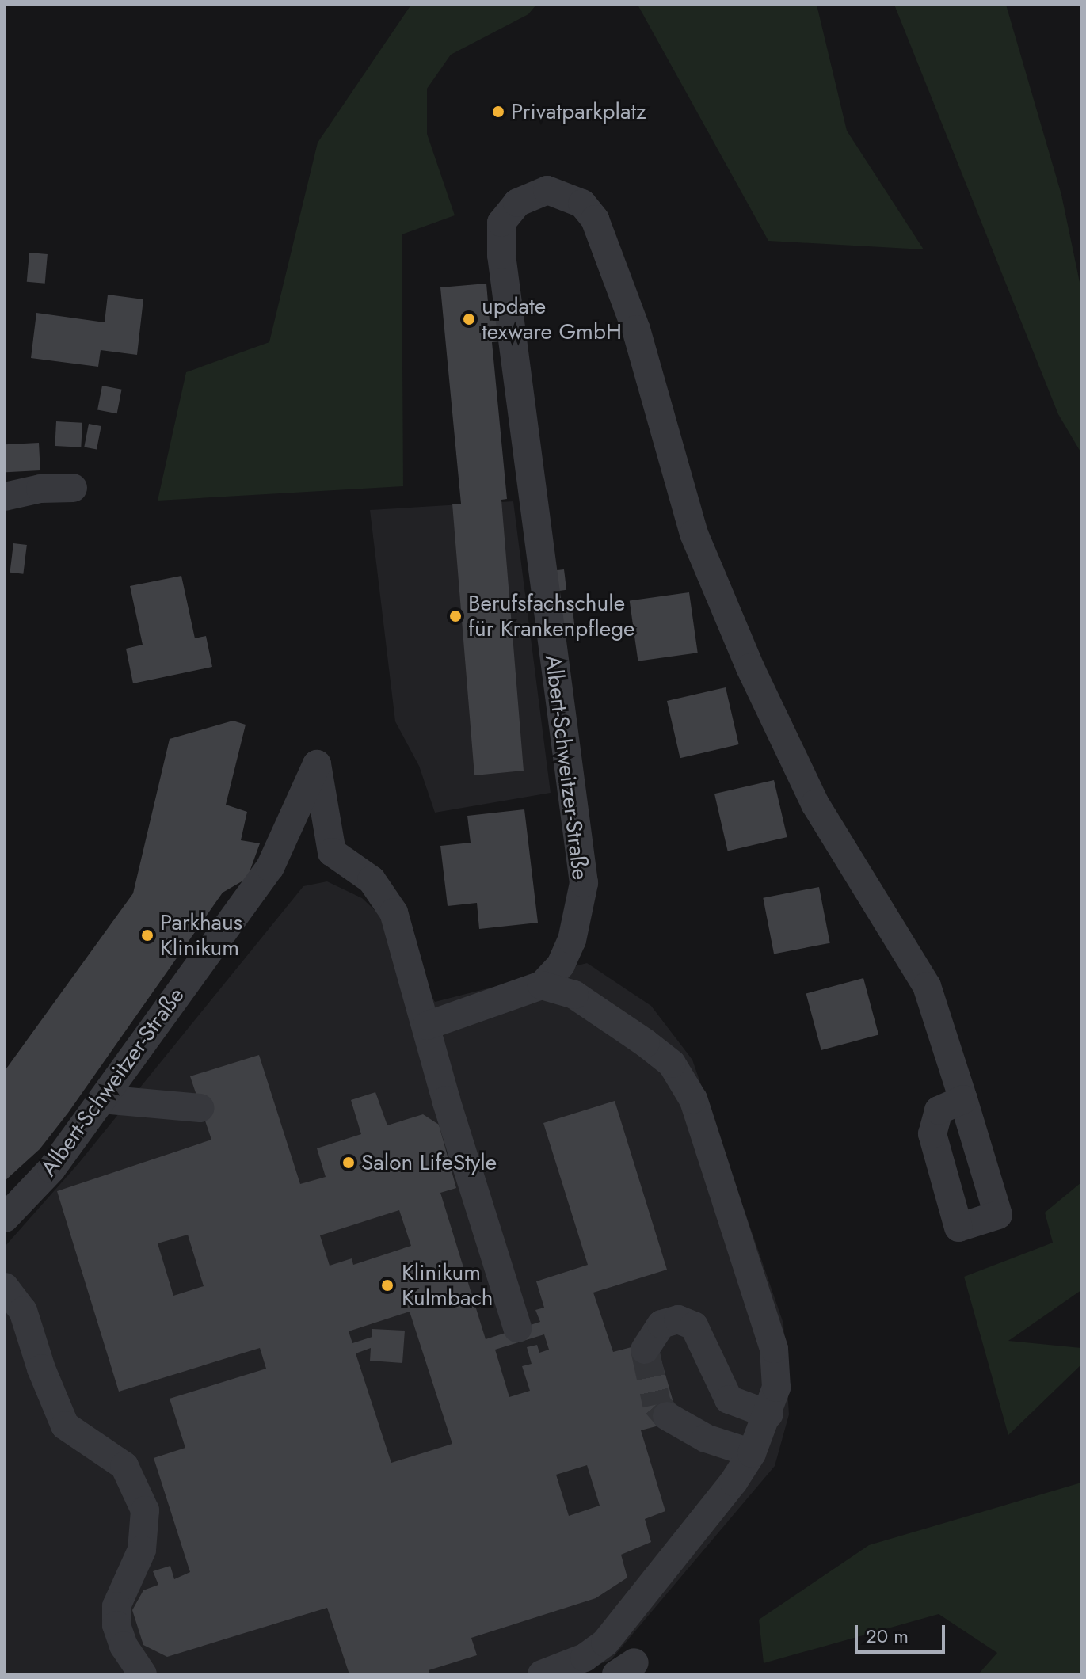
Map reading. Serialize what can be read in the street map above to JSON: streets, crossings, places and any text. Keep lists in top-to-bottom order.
{
  "streets": {
    "street": ["Albert-Schweitzer-Straße"]
  },
  "places": [
    "Privatparkplatz",
    "update texware GmbH",
    "Berufsfachschule für Krankenpflege",
    "Parkhaus Klinikum",
    "Salon LifeStyle",
    "Klinikum Kulmbach"
  ],
  "scale_bar": "20 m"
}
